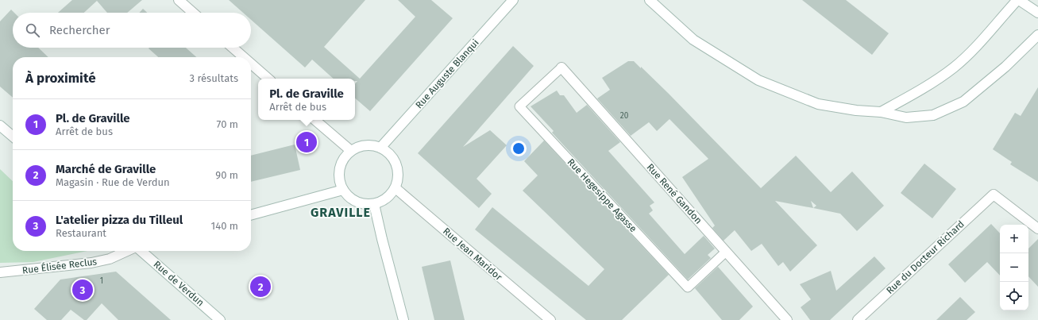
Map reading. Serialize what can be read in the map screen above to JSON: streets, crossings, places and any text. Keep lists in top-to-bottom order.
{
  "streets": {
    "street": [
      "Rue Auguste Blanqui",
      "Rue René Gandon",
      "Rue Jean Maridor",
      "Rue du Docteur Richard",
      "Rue Élisée Reclus",
      "Rue de Verdun"
    ],
    "lane": ["Rue Hegesippe Agasse"]
  },
  "crossings": [
    ["Rue Auguste Blanqui", "Rue Jean Maridor"],
    ["Rue René Gandon", "Rue Hegesippe Agasse"]
  ],
  "districts": ["GRAVILLE"],
  "house_numbers": ["20", "1"],
  "page": {
    "search": "Rechercher",
    "heading": ["À proximité", "3 résultats"],
    "popup": ["Pl. de Graville", "Arrêt de bus"],
    "list": [
      {
        "mark": "1",
        "name": "Pl. de Graville",
        "note": "Arrêt de bus",
        "value": "70 m"
      },
      {
        "mark": "2",
        "name": "Marché de Graville",
        "note": "Magasin · Rue de Verdun",
        "value": "90 m"
      },
      {
        "mark": "3",
        "name": "L'atelier pizza du Tilleul",
        "note": "Restaurant",
        "value": "140 m"
      }
    ],
    "pins": ["1", "2", "3"],
    "map_buttons": ["+", "−"]
  }
}
